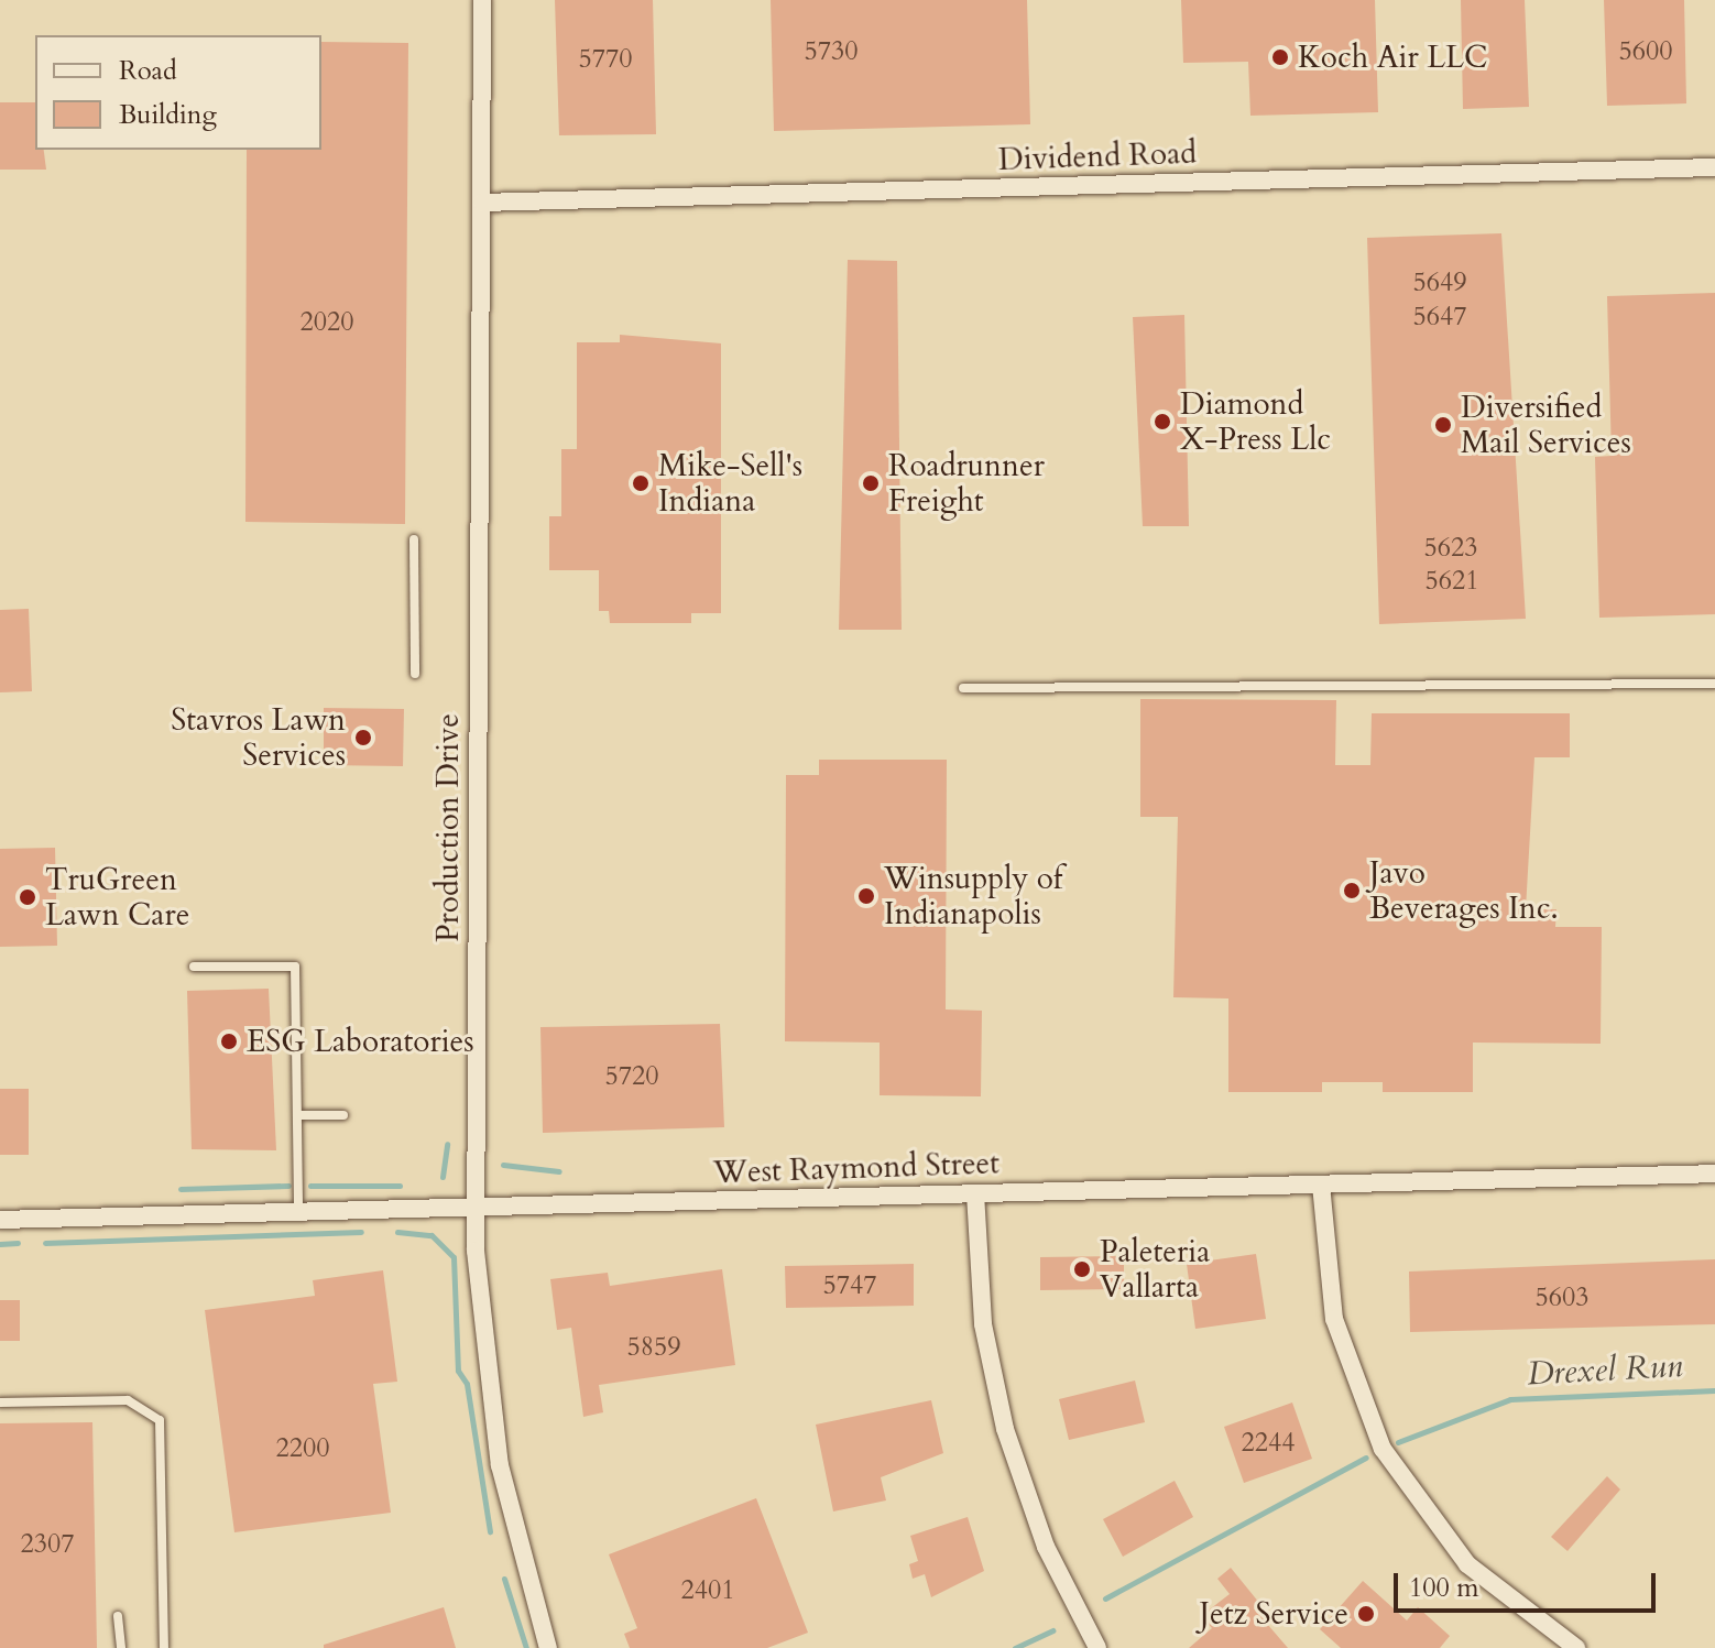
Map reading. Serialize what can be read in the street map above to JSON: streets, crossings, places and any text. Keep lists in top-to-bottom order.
{
  "streets": {
    "street": ["Dividend Road", "Production Drive", "West Raymond Street"]
  },
  "crossings": [
    ["Dividend Road", "Production Drive"],
    ["Production Drive", "West Raymond Street"]
  ],
  "water": ["Drexel Run"],
  "places": [
    "Koch Air LLC",
    "Diamond X-Press Llc",
    "Diversified Mail Services",
    "Mike-Sell's Indiana",
    "Roadrunner Freight",
    "Stavros Lawn Services",
    "Javo Beverages Inc.",
    "Winsupply of Indianapolis",
    "TruGreen Lawn Care",
    "ESG Laboratories",
    "Paleteria Vallarta",
    "Jetz Service"
  ],
  "house_numbers": [
    "5730",
    "5600",
    "5770",
    "5649",
    "5647",
    "2020",
    "5623",
    "5621",
    "5720",
    "5747",
    "5603",
    "5859",
    "2244",
    "2200",
    "2307",
    "2401"
  ],
  "legend": ["Road", "Building"],
  "scale_bar": "100 m"
}
